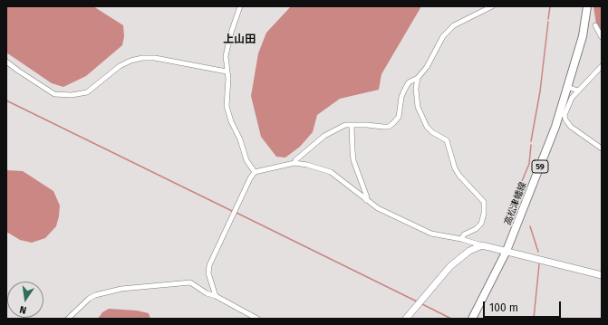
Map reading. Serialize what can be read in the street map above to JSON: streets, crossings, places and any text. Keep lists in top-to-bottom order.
{
  "streets": {
    "main road": ["59", "高松津幡線"]
  },
  "districts": ["上山田"],
  "scale_bar": "100 m",
  "north": "bottom"
}
